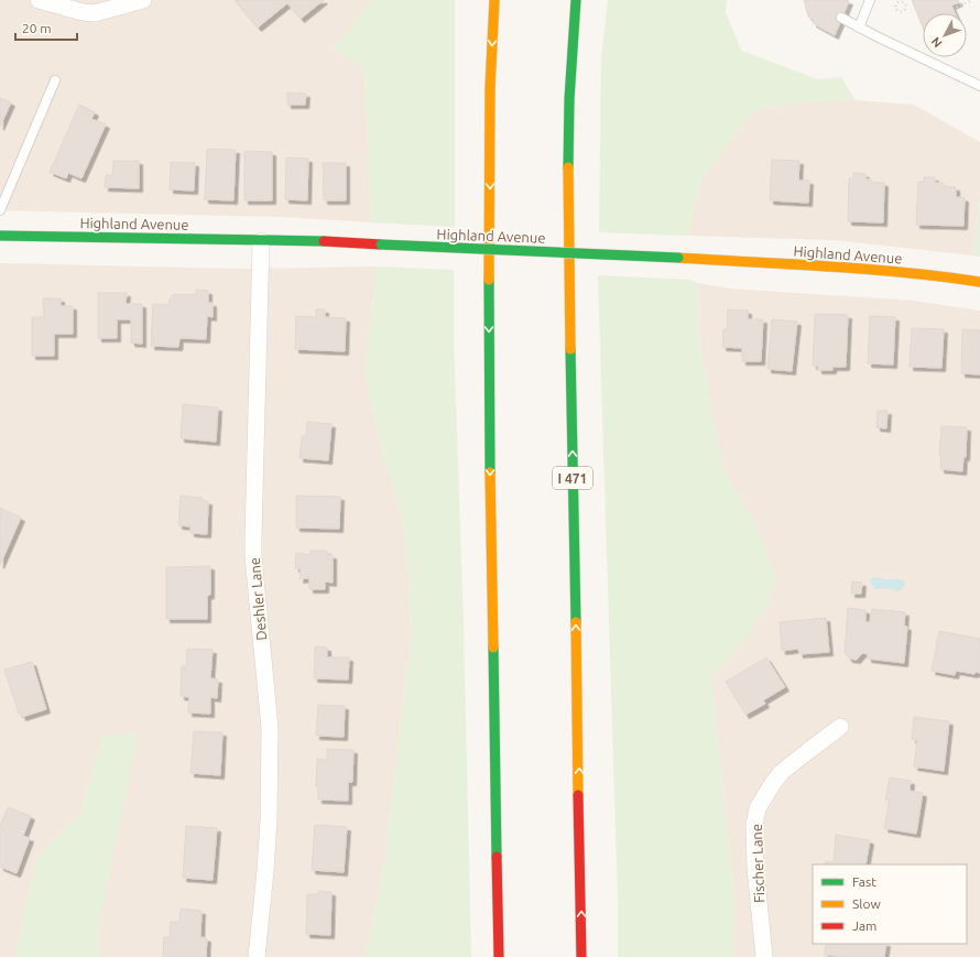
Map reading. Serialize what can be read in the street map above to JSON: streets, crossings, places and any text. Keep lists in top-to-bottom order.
{
  "streets": {
    "main road": ["Highland Avenue", "I 471"],
    "street": ["Deshler Lane", "Fischer Lane"]
  },
  "crossings": [
    ["Highland Avenue", "Deshler Lane"]
  ],
  "legend": ["Fast", "Slow", "Jam"],
  "scale_bar": "20 m",
  "north": "bottom left"
}
